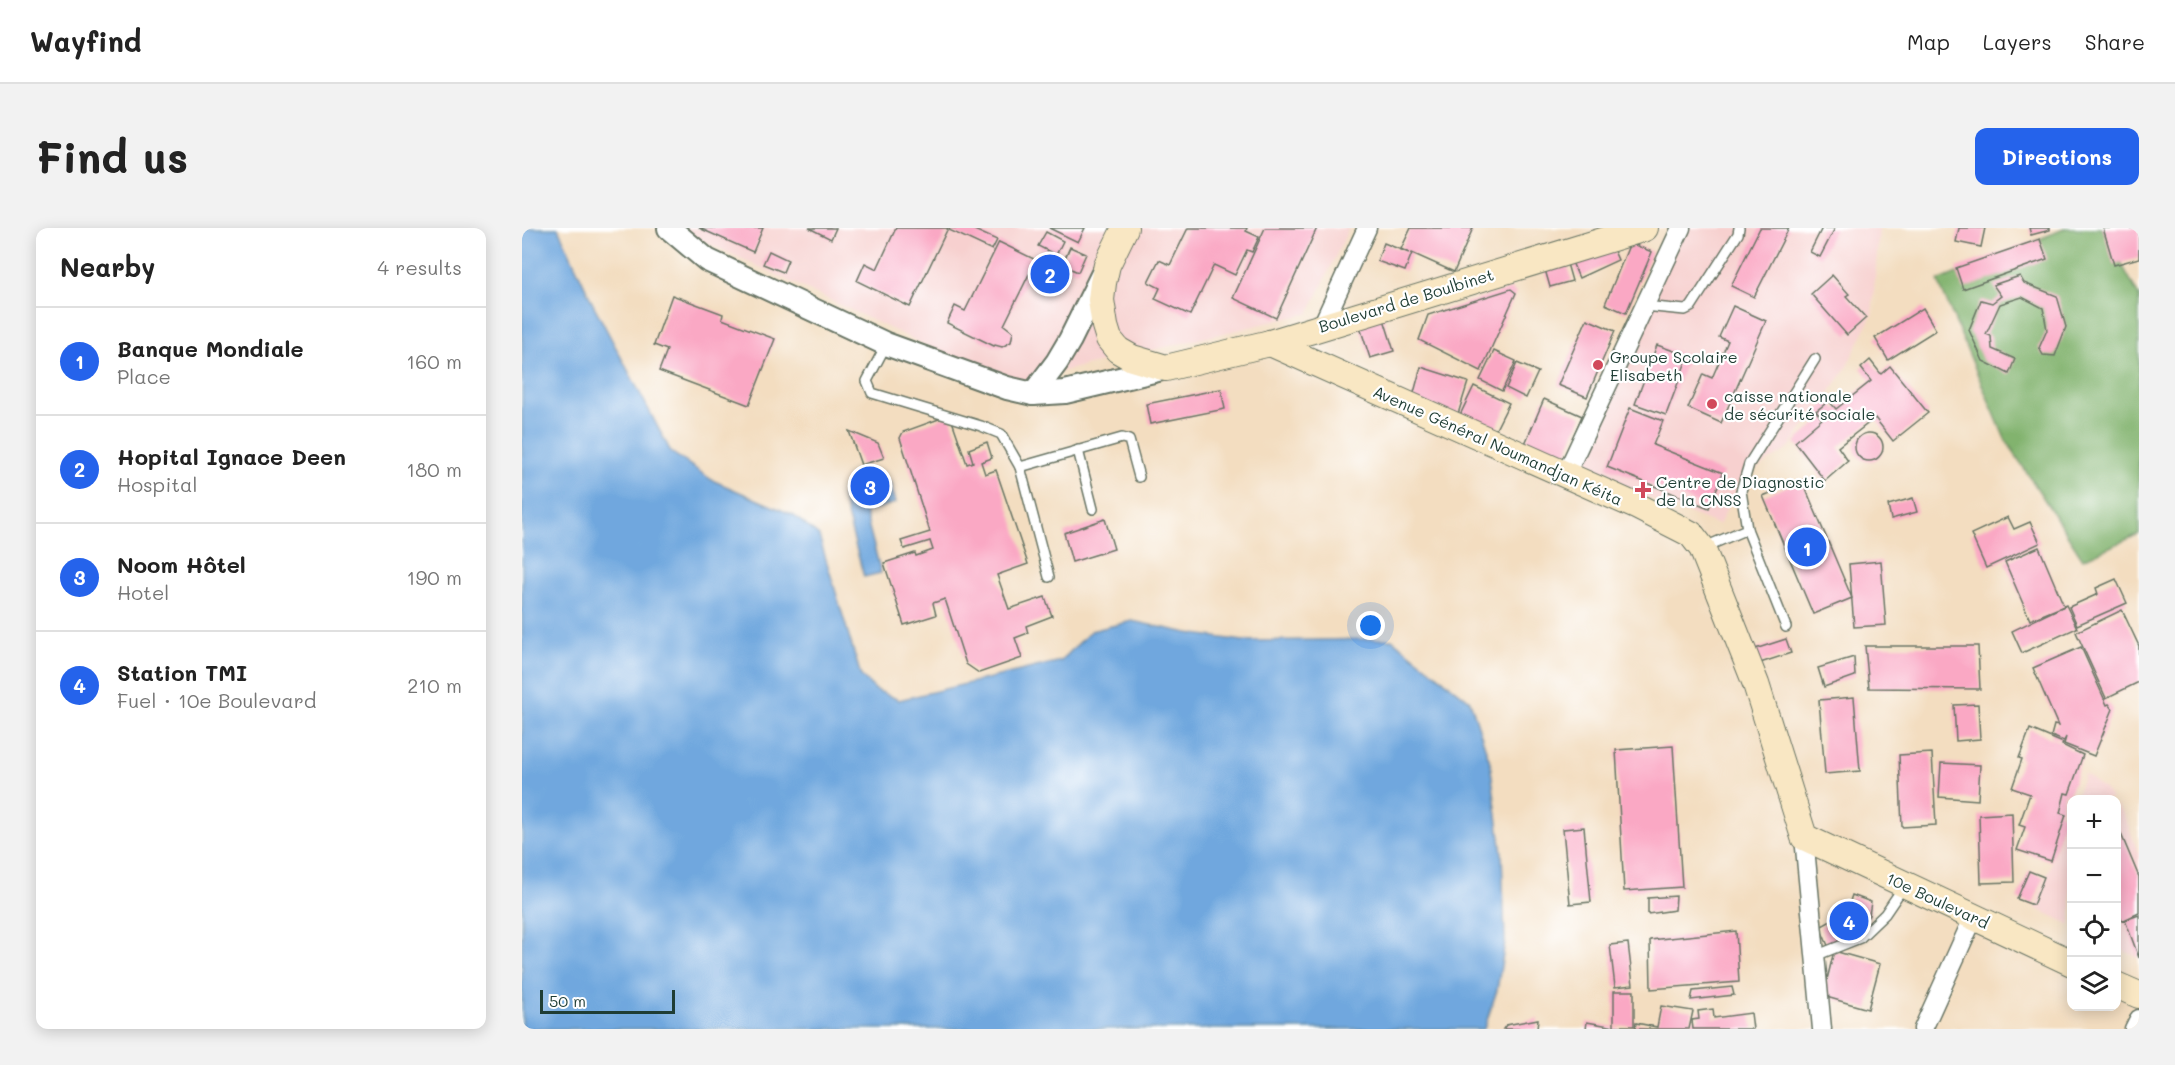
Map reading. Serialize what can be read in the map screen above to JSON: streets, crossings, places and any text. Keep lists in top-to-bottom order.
{
  "streets": {
    "main road": ["Boulevard de Boulbinet", "Avenue Général Noumandjan Kéita", "10e Boulevard"]
  },
  "crossings": [
    ["Boulevard de Boulbinet", "Avenue Général Noumandjan Kéita"],
    ["Avenue Général Noumandjan Kéita", "10e Boulevard"]
  ],
  "places": {
    "other": ["Groupe Scolaire Elisabeth", "caisse nationale de sécurité sociale"],
    "health": ["Centre de Diagnostic de la CNSS"]
  },
  "scale_bar": "50 m",
  "page": {
    "header": "Wayfind",
    "nav": ["Map", "Layers", "Share"],
    "buttons": "Directions",
    "title": "Find us",
    "heading": ["Nearby", "4 results"],
    "pins": [
      "2",
      "3",
      "1",
      "4"
    ],
    "list": [
      {
        "mark": "1",
        "name": "Banque Mondiale",
        "note": "Place",
        "value": "160 m"
      },
      {
        "mark": "2",
        "name": "Hopital Ignace Deen",
        "note": "Hospital",
        "value": "180 m"
      },
      {
        "mark": "3",
        "name": "Noom Hôtel",
        "note": "Hotel",
        "value": "190 m"
      },
      {
        "mark": "4",
        "name": "Station TMI",
        "note": "Fuel · 10e Boulevard",
        "value": "210 m"
      }
    ],
    "map_buttons": ["+", "−"],
    "scale": "50 m"
  }
}
